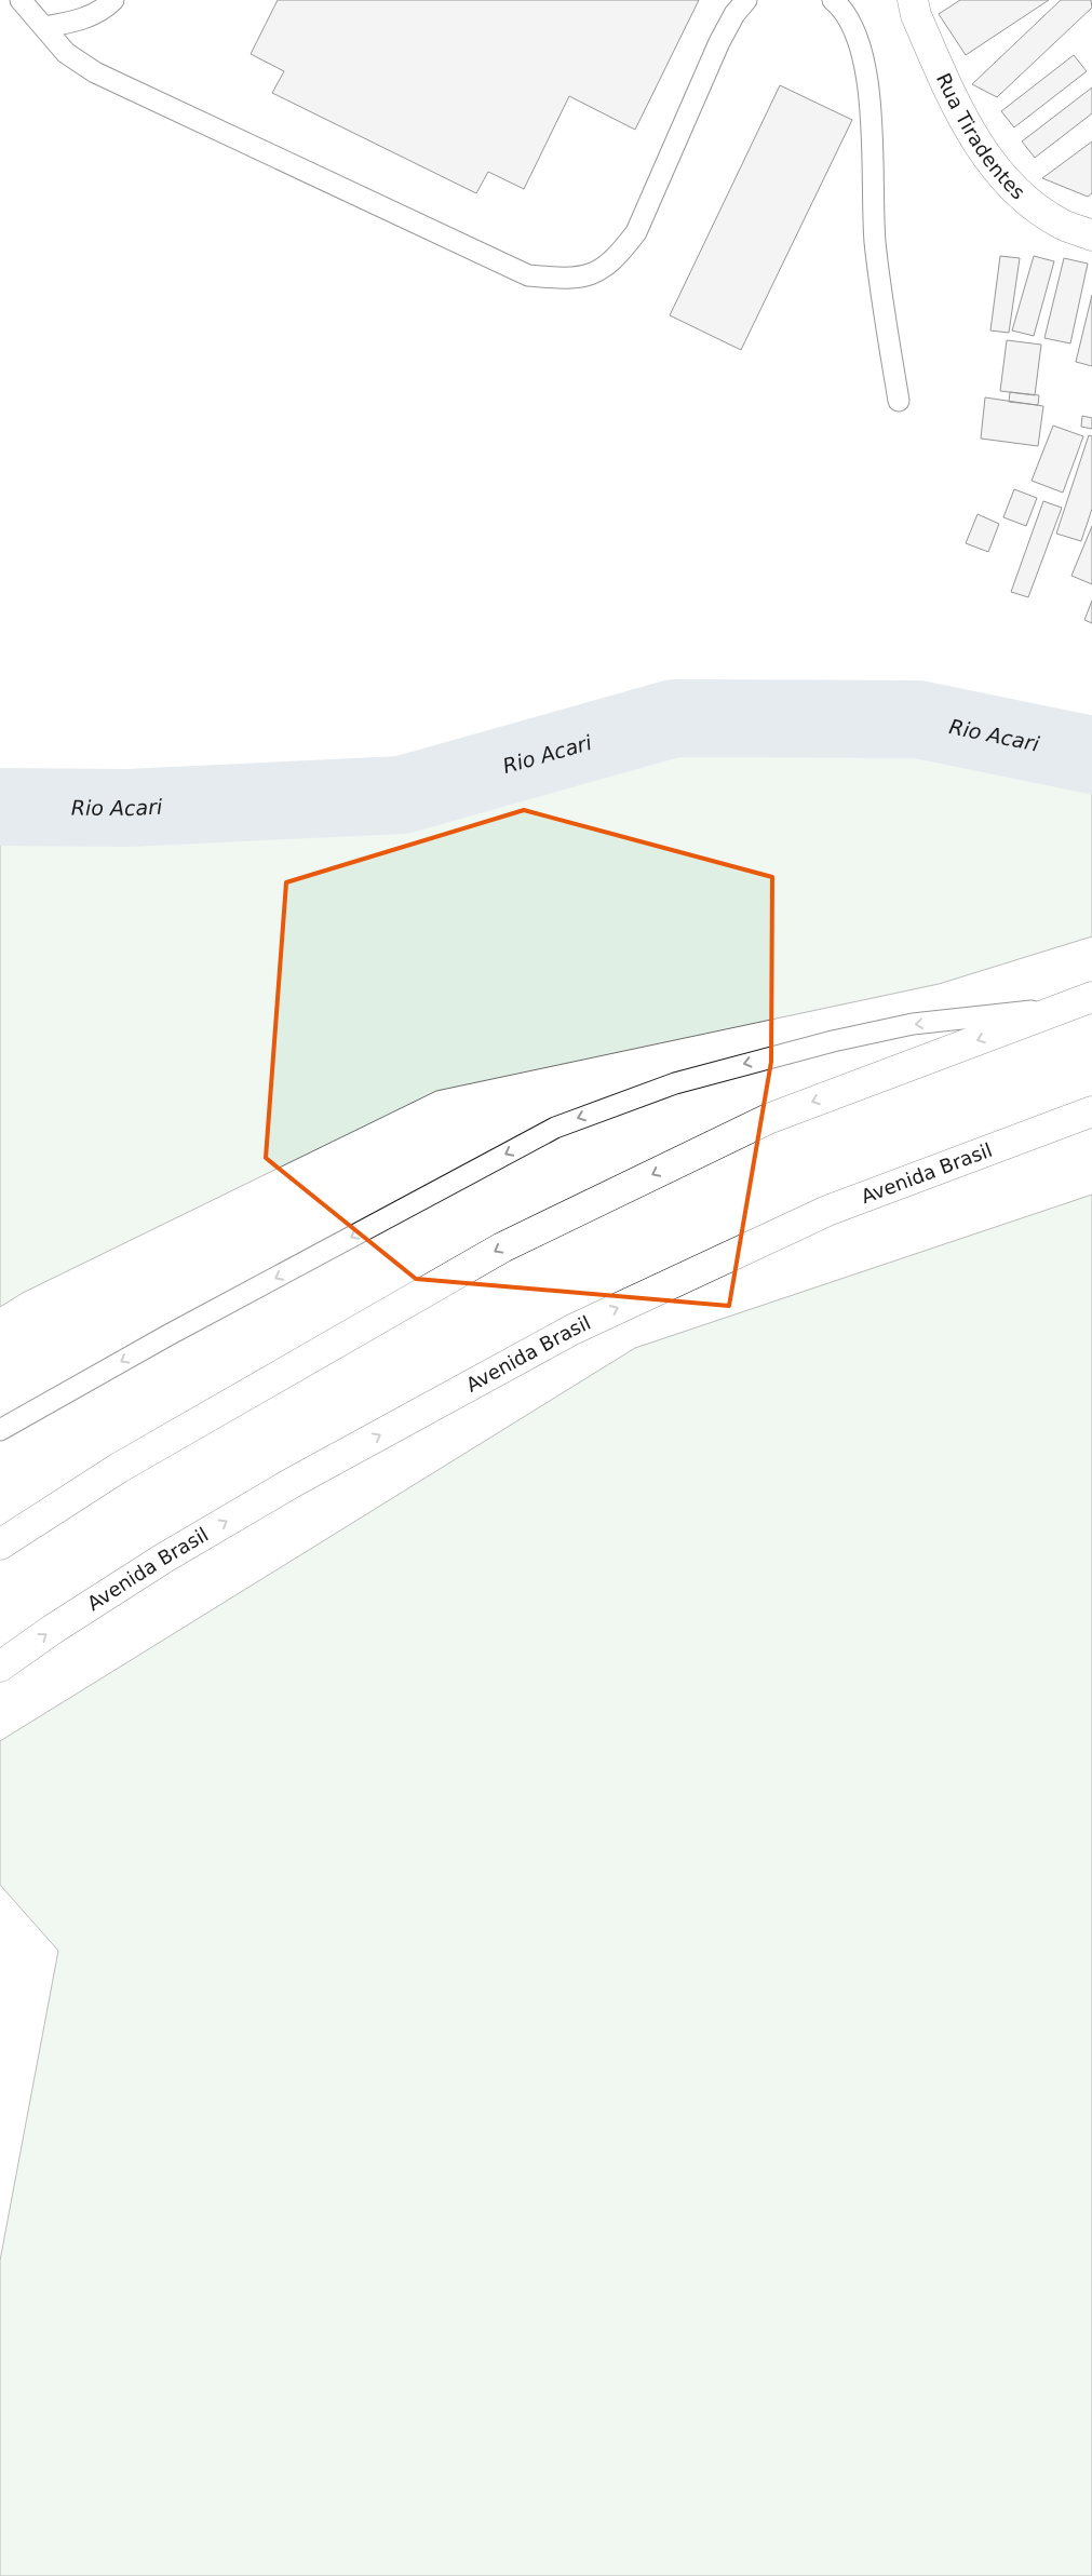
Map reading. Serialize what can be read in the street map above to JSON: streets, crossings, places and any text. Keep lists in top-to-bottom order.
{
  "streets": {
    "main road": ["Rua Tiradentes", "Avenida Brasil"]
  },
  "water": ["Rio Acari"]
}
